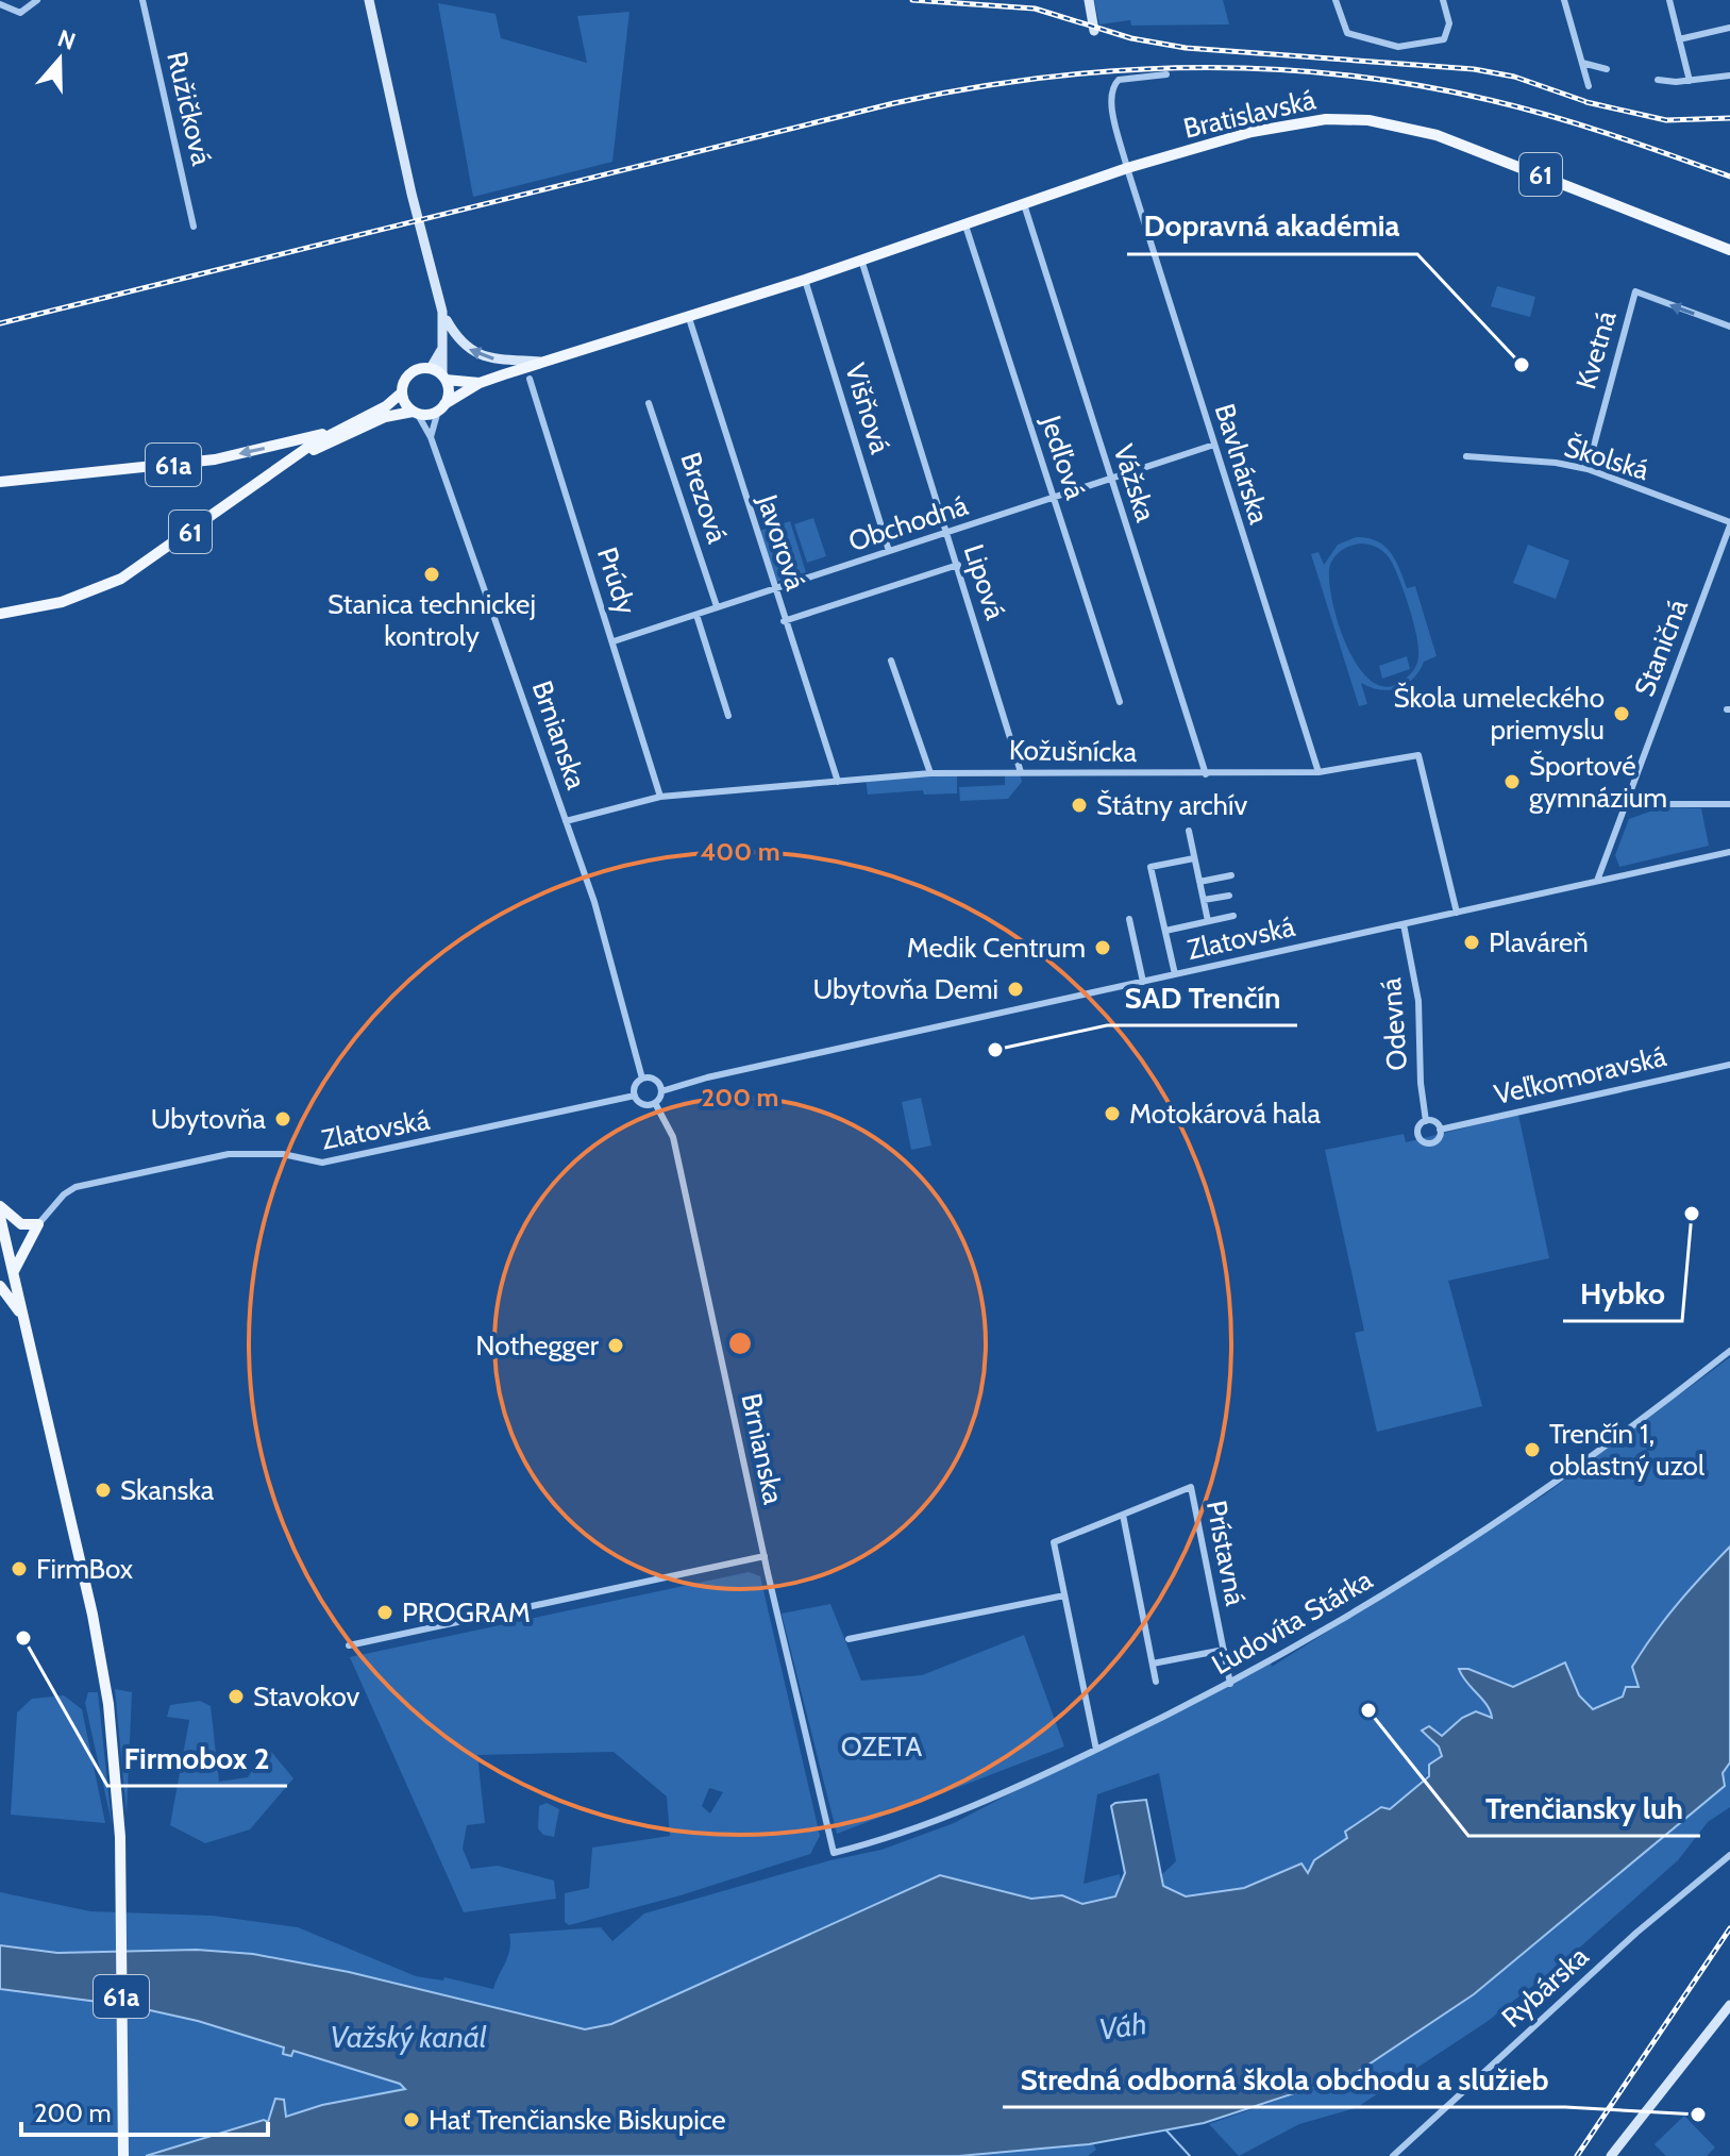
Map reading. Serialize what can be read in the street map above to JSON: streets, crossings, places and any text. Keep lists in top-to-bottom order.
{
  "streets": {
    "main road": ["Bratislavská", "61", "61a"],
    "street": [
      "Ružičková",
      "Kvetná",
      "Višňová",
      "Jedľová",
      "Školská",
      "Bavlnárska",
      "Vážska",
      "Brezová",
      "Obchodná",
      "Javorová",
      "Prúdy",
      "Lipová",
      "Staničná",
      "Brnianska",
      "Kožušnícka",
      "Zlatovská",
      "Odevná",
      "Veľkomoravská",
      "Prístavná",
      "Ľudovíta Stárka",
      "Rybárska"
    ]
  },
  "crossings": [
    ["Bratislavská", "61"],
    ["Bratislavská", "Bavlnárska"],
    ["61", "Višňová"],
    ["61", "Jedľová"],
    ["61", "Bavlnárska"],
    ["61", "61a"],
    ["61", "Vážska"],
    ["61", "Javorová"],
    ["61", "Lipová"],
    ["61", "Brnianska"],
    ["Kvetná", "Školská"],
    ["Višňová", "Obchodná"],
    ["Jedľová", "Obchodná"],
    ["Školská", "Staničná"],
    ["Bavlnárska", "Obchodná"],
    ["Bavlnárska", "Kožušnícka"],
    ["Vážska", "Obchodná"],
    ["Vážska", "Kožušnícka"],
    ["Brezová", "Obchodná"],
    ["Obchodná", "Javorová"],
    ["Obchodná", "Prúdy"],
    ["Obchodná", "Lipová"],
    ["Javorová", "Kožušnícka"],
    ["Prúdy", "Kožušnícka"],
    ["Lipová", "Kožušnícka"],
    ["Staničná", "Zlatovská"],
    ["Brnianska", "Kožušnícka"],
    ["Brnianska", "Zlatovská"],
    ["Brnianska", "Ľudovíta Stárka"],
    ["Kožušnícka", "Zlatovská"],
    ["Zlatovská", "Odevná"],
    ["Odevná", "Veľkomoravská"],
    ["Prístavná", "Ľudovíta Stárka"]
  ],
  "water": ["Váh", "Važský kanál"],
  "parks": ["OZETA"],
  "places": [
    "Dopravná akadémia",
    "Stanica technickej kontroly",
    "Škola umeleckého priemyslu",
    "Športové gymnázium",
    "Štátny archív",
    "Plaváreň",
    "Medik Centrum",
    "Ubytovňa Demi",
    "SAD Trenčín",
    "Motokárová hala",
    "Ubytovňa",
    "Hybko",
    "Nothegger",
    "Trenčín 1, oblastný uzol",
    "Skanska",
    "FirmBox",
    "PROGRAM",
    "Firmobox 2",
    "Stavokov",
    "Trenčiansky luh",
    "Stredná odborná škola obchodu a služieb",
    "Hať Trenčianske Biskupice"
  ],
  "scale_bar": "200 m",
  "north": "top",
  "rings": ["400 m", "200 m"]
}
